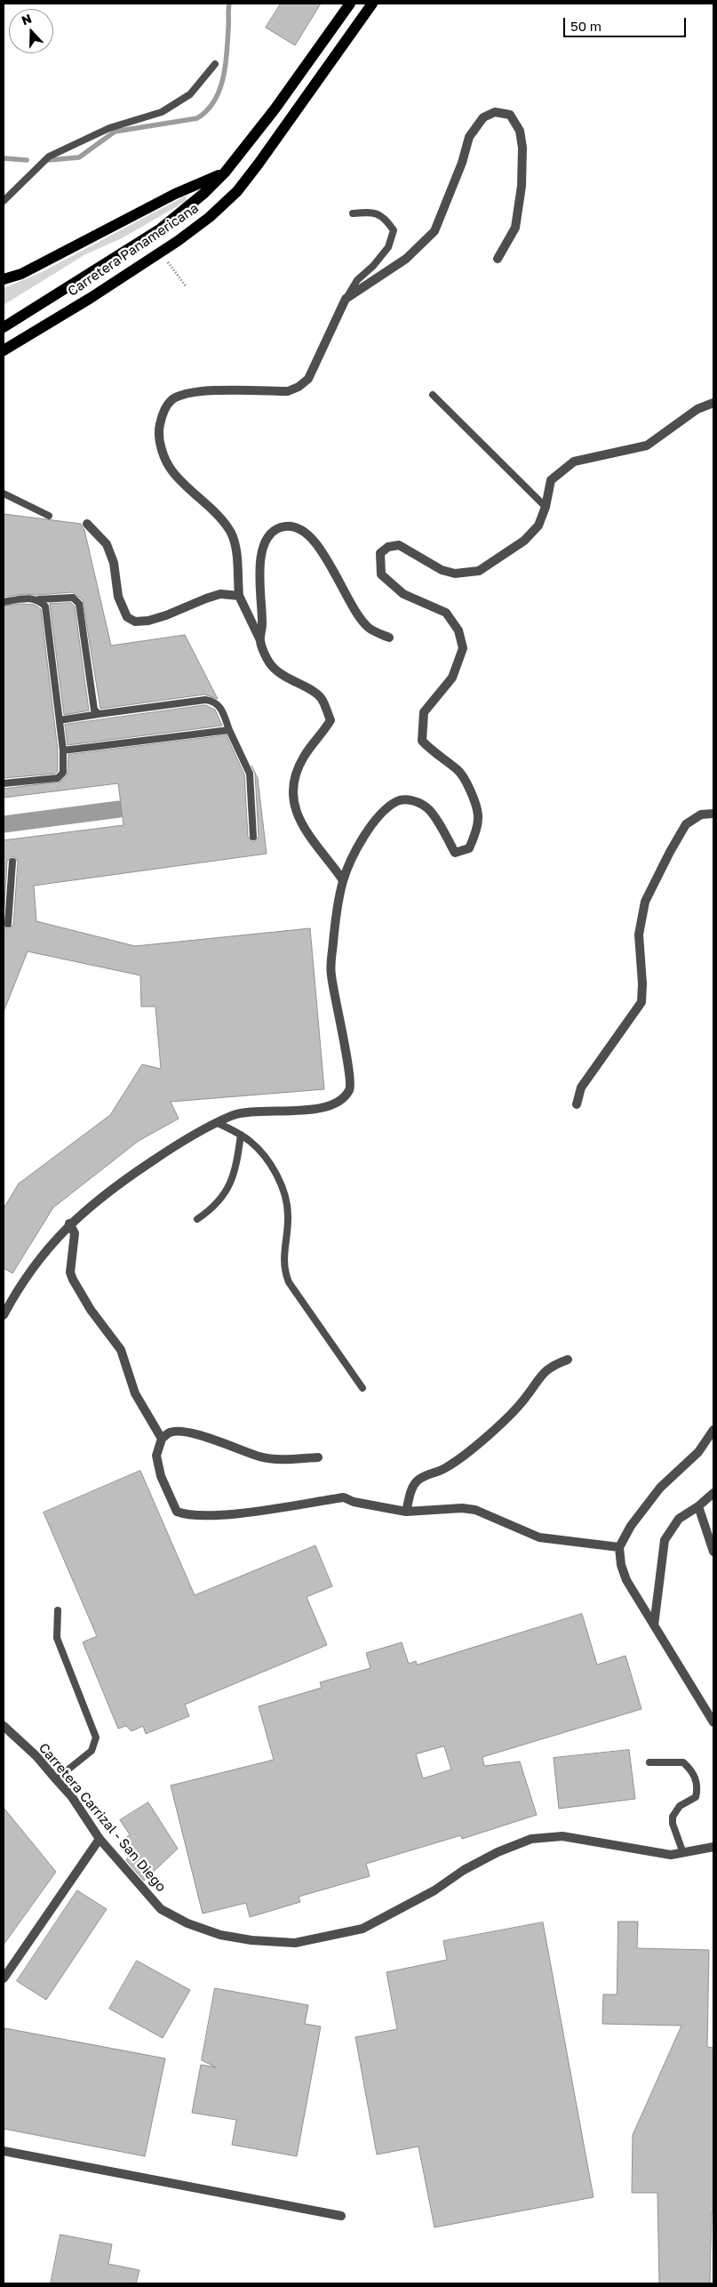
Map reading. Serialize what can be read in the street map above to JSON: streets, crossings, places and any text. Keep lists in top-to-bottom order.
{
  "streets": {
    "main road": ["Carretera Panamericana"],
    "street": ["Carretera Carrizal - San Diego"]
  },
  "scale_bar": "50 m",
  "north": "top"
}
